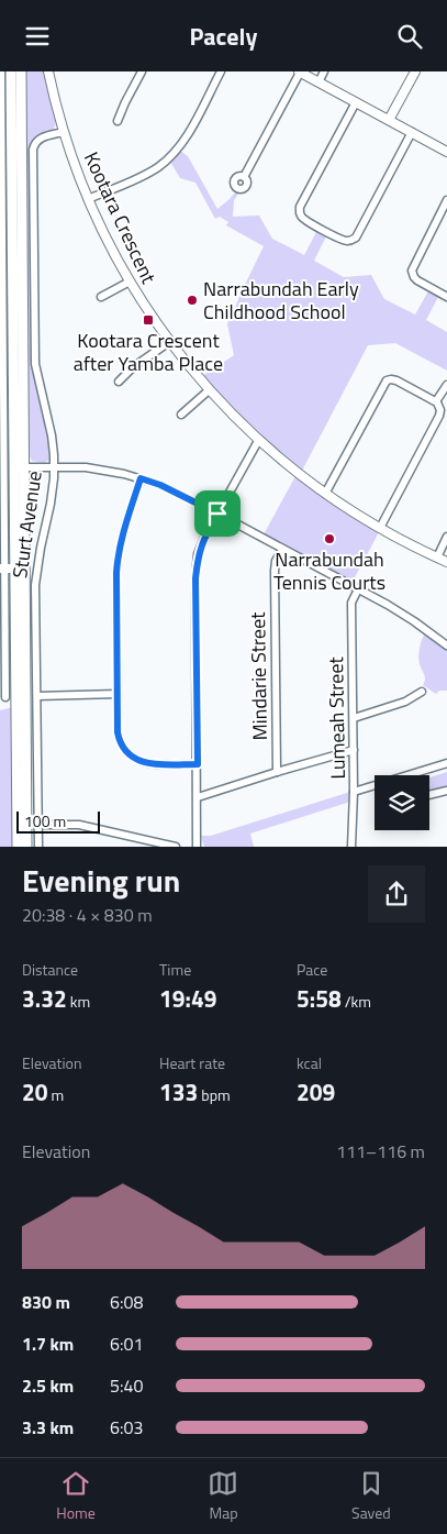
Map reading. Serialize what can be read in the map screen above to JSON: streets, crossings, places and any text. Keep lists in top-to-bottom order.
{
  "streets": {
    "main road": ["Sturt Avenue"],
    "street": ["Kootara Crescent", "Mindarie Street", "Lumeah Street"]
  },
  "crossings": [
    ["Kootara Crescent", "Sturt Avenue"]
  ],
  "places": {
    "other": ["Narrabundah Early Childhood School", "Narrabundah Tennis Courts"],
    "transit": ["Kootara Crescent after Yamba Place"]
  },
  "scale_bar": "100 m",
  "page": {
    "header": "Pacely",
    "scale": "100 m",
    "heading": ["Evening run", "20:38 · 4 × 830 m"],
    "stats": [
      ["Distance", "3.32 km"],
      ["Time", "19:49"],
      ["Pace", "5:58 /km"],
      ["Elevation", "20 m"],
      ["Heart rate", "133 bpm"],
      ["kcal", "209"]
    ],
    "chart": ["Elevation", "111–116 m"],
    "list": [
      {
        "name": "830 m",
        "note": "6:08"
      },
      {
        "name": "1.7 km",
        "note": "6:01"
      },
      {
        "name": "2.5 km",
        "note": "5:40"
      },
      {
        "name": "3.3 km",
        "note": "6:03"
      }
    ],
    "tabs": ["Home", "Map", "Saved"]
  }
}
